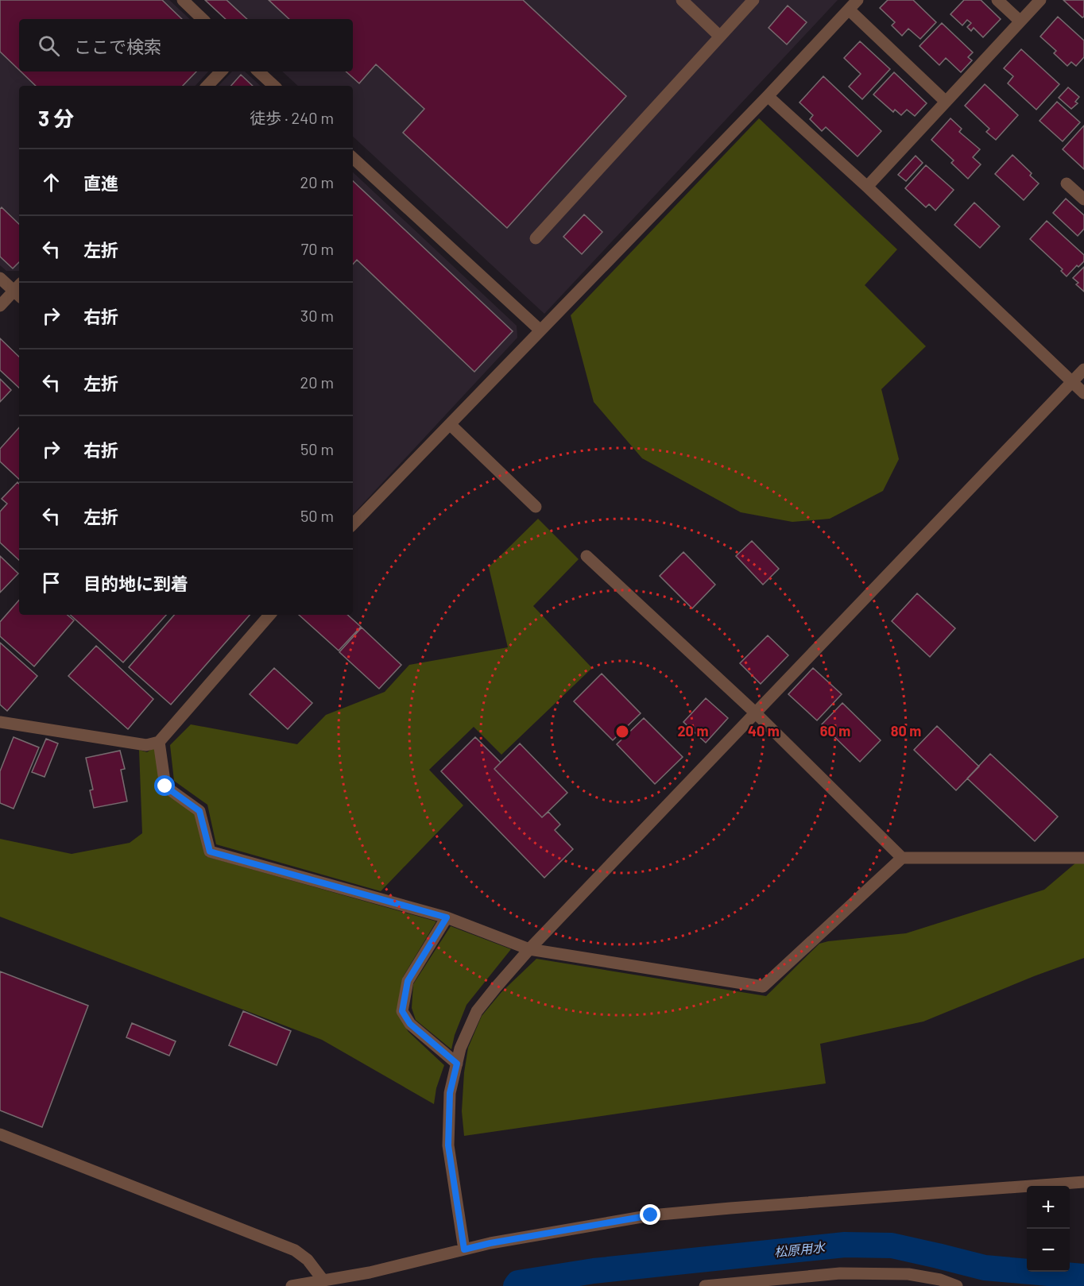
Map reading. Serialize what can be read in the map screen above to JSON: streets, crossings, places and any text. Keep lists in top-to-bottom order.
{
  "water": ["松原用水"],
  "page": {
    "search": "ここで検索",
    "heading": ["3 分", "徒歩 · 240 m"],
    "list": [
      ["直進", "20 m"],
      ["左折", "70 m"],
      ["右折", "30 m"],
      ["左折", "20 m"],
      ["右折", "50 m"],
      ["左折", "50 m"],
      "目的地に到着"
    ],
    "map_buttons": ["+", "−"]
  },
  "rings": [
    "20 m",
    "40 m",
    "60 m",
    "80 m"
  ]
}
